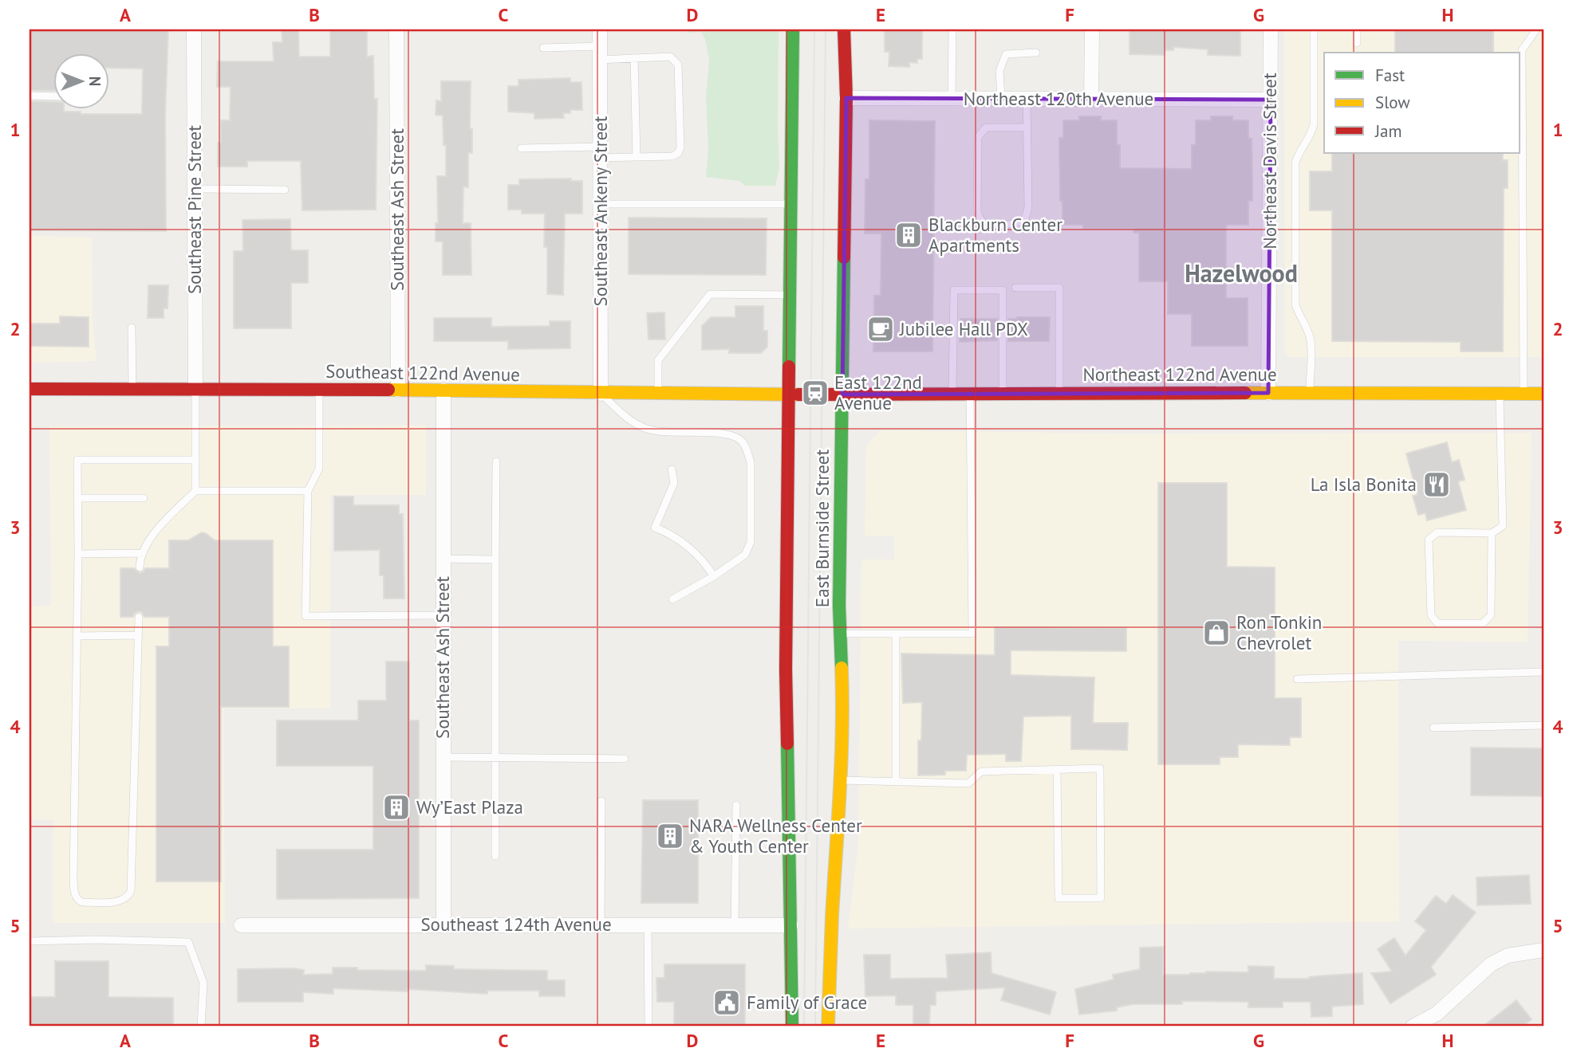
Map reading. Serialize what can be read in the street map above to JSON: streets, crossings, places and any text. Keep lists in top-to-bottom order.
{
  "streets": {
    "street": [
      "Northeast 120th Avenue",
      "Northeast Davis Street",
      "Southeast Pine Street",
      "Southeast Ash Street",
      "Southeast Ankeny Street",
      "Southeast 122nd Avenue",
      "Northeast 122nd Avenue",
      "East Burnside Street",
      "Southeast 124th Avenue"
    ]
  },
  "crossings": [
    ["Northeast 120th Avenue", "Northeast Davis Street"],
    ["Northeast 120th Avenue", "East Burnside Street"],
    ["Northeast Davis Street", "Northeast 122nd Avenue"],
    ["Southeast Pine Street", "Southeast 122nd Avenue"],
    ["Southeast Ash Street", "Southeast 122nd Avenue"],
    ["Southeast Ash Street", "Southeast 124th Avenue"],
    ["Southeast Ankeny Street", "Southeast 122nd Avenue"],
    ["Southeast 122nd Avenue", "Northeast 122nd Avenue"],
    ["Southeast 122nd Avenue", "East Burnside Street"],
    ["Northeast 122nd Avenue", "East Burnside Street"],
    ["East Burnside Street", "Southeast 124th Avenue"]
  ],
  "districts": ["Hazelwood"],
  "places": {
    "building": ["Blackburn Center Apartments", "Wy’East Plaza", "NARA Wellness Center & Youth Center"],
    "cafe": ["Jubilee Hall PDX"],
    "station": ["East 122nd Avenue"],
    "restaurant": ["La Isla Bonita"],
    "shop": ["Ron Tonkin Chevrolet"],
    "public building": ["Family of Grace"]
  },
  "legend": ["Fast", "Slow", "Jam"],
  "north": "right",
  "grid": {
    "columns": [
      "A",
      "B",
      "C",
      "D",
      "E",
      "F",
      "G",
      "H"
    ],
    "rows": [
      "1",
      "2",
      "3",
      "4",
      "5"
    ]
  }
}
